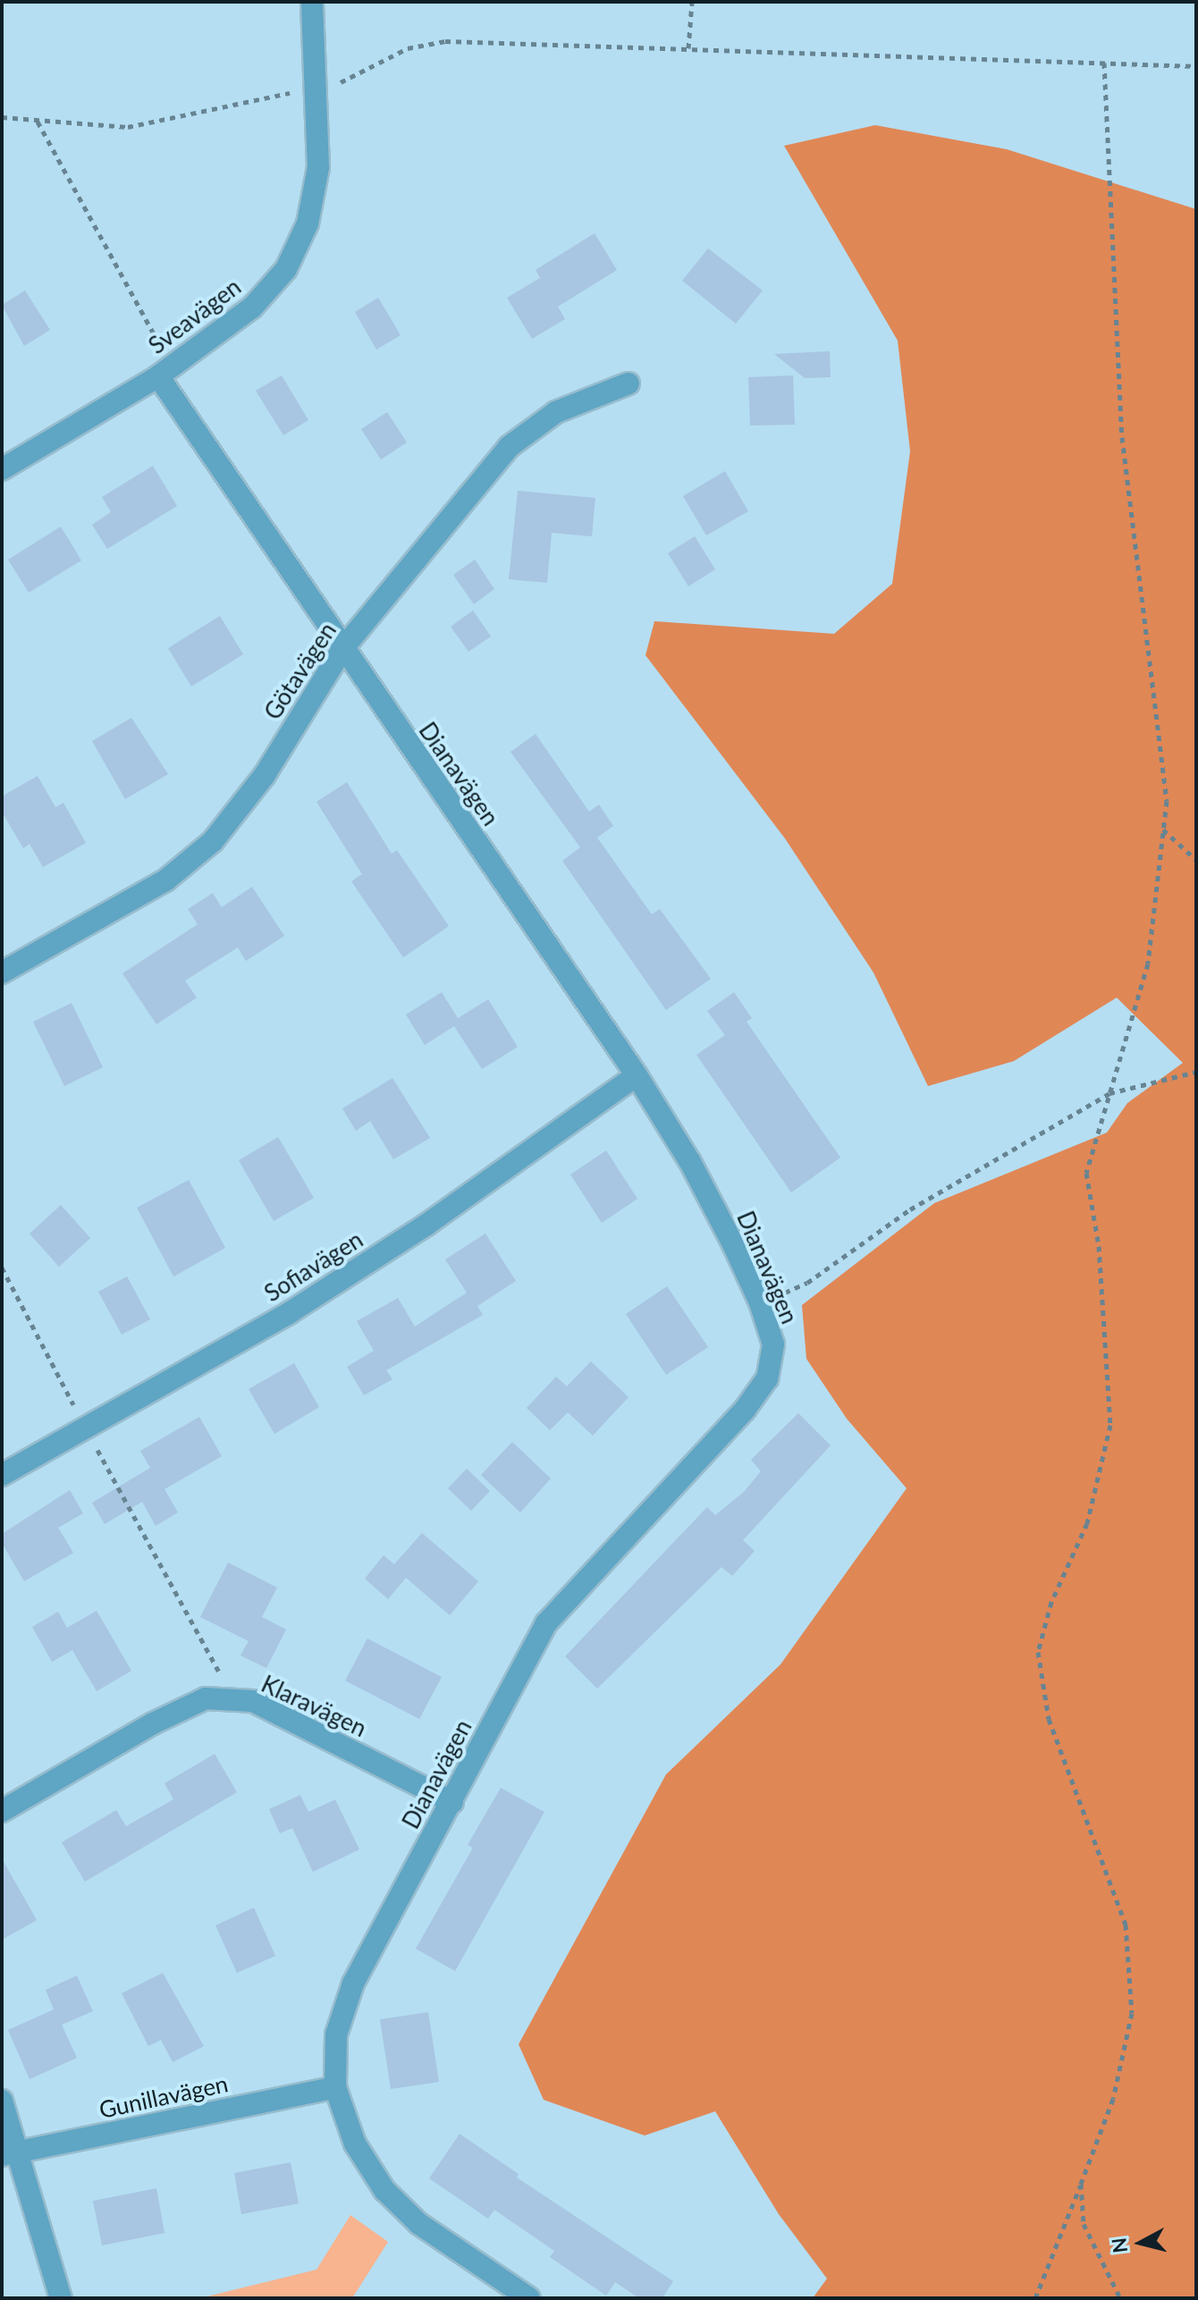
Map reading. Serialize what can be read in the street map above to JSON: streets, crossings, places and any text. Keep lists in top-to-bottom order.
{
  "streets": {
    "street": [
      "Sveavägen",
      "Götavägen",
      "Dianavägen",
      "Sofiavägen",
      "Klaravägen",
      "Gunillavägen"
    ]
  },
  "crossings": [
    ["Sveavägen", "Dianavägen"],
    ["Götavägen", "Dianavägen"],
    ["Dianavägen", "Sofiavägen"],
    ["Dianavägen", "Klaravägen"],
    ["Dianavägen", "Gunillavägen"]
  ],
  "north": "left"
}
